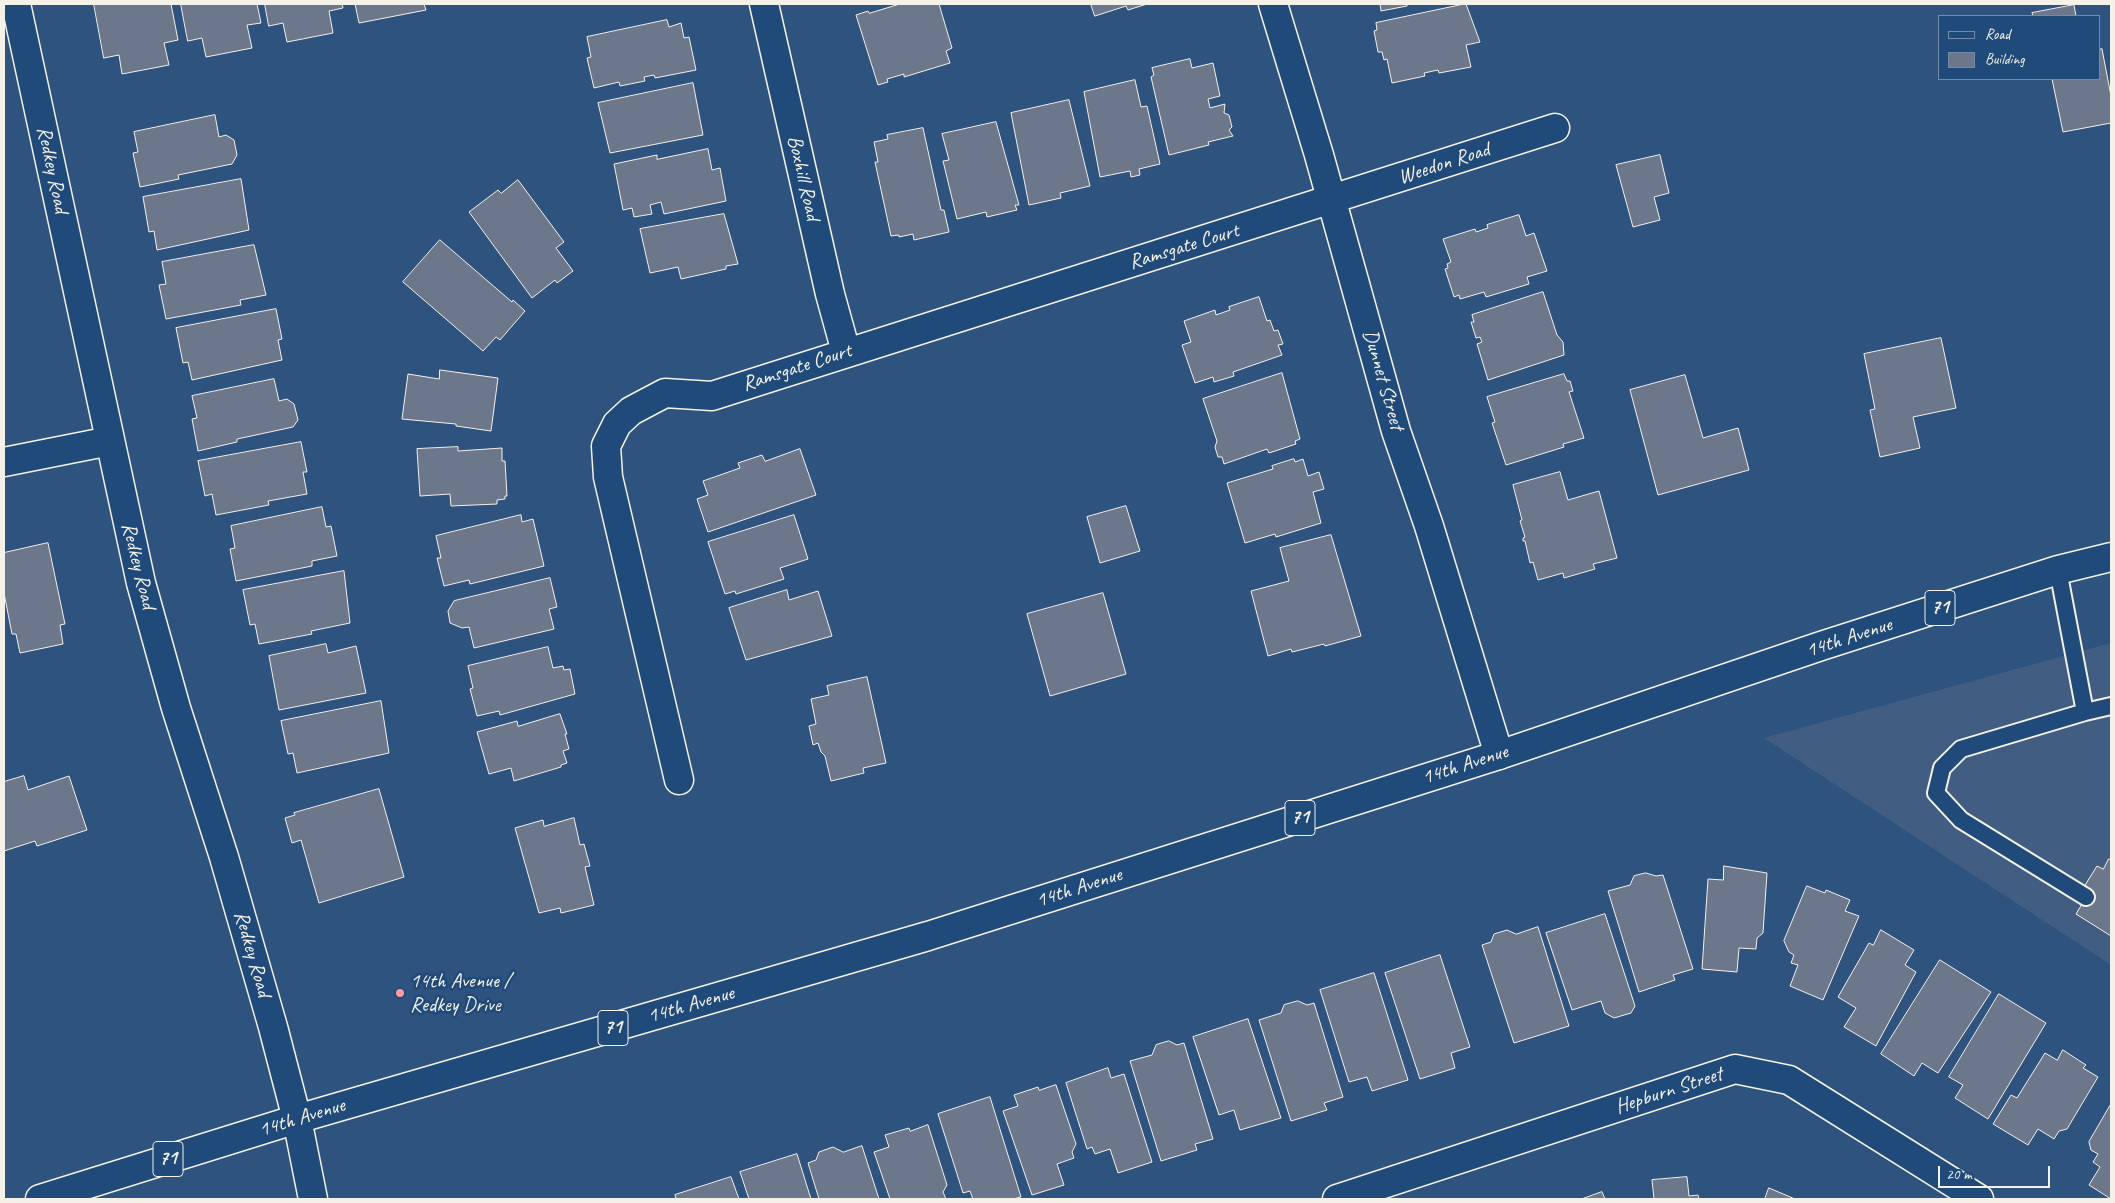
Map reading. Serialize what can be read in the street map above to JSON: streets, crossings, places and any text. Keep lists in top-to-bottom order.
{
  "streets": {
    "street": [
      "Weedon Road",
      "Redkey Road",
      "Boxhill Road",
      "Ramsgate Court",
      "Dunnet Street",
      "71",
      "14th Avenue",
      "Hepburn Street"
    ]
  },
  "crossings": [
    ["Weedon Road", "Ramsgate Court"],
    ["Weedon Road", "Dunnet Street"],
    ["Redkey Road", "14th Avenue"],
    ["Boxhill Road", "Ramsgate Court"],
    ["Ramsgate Court", "Dunnet Street"],
    ["Dunnet Street", "14th Avenue"]
  ],
  "places": ["14th Avenue / Redkey Drive"],
  "legend": ["Road", "Building"],
  "scale_bar": "20 m"
}
